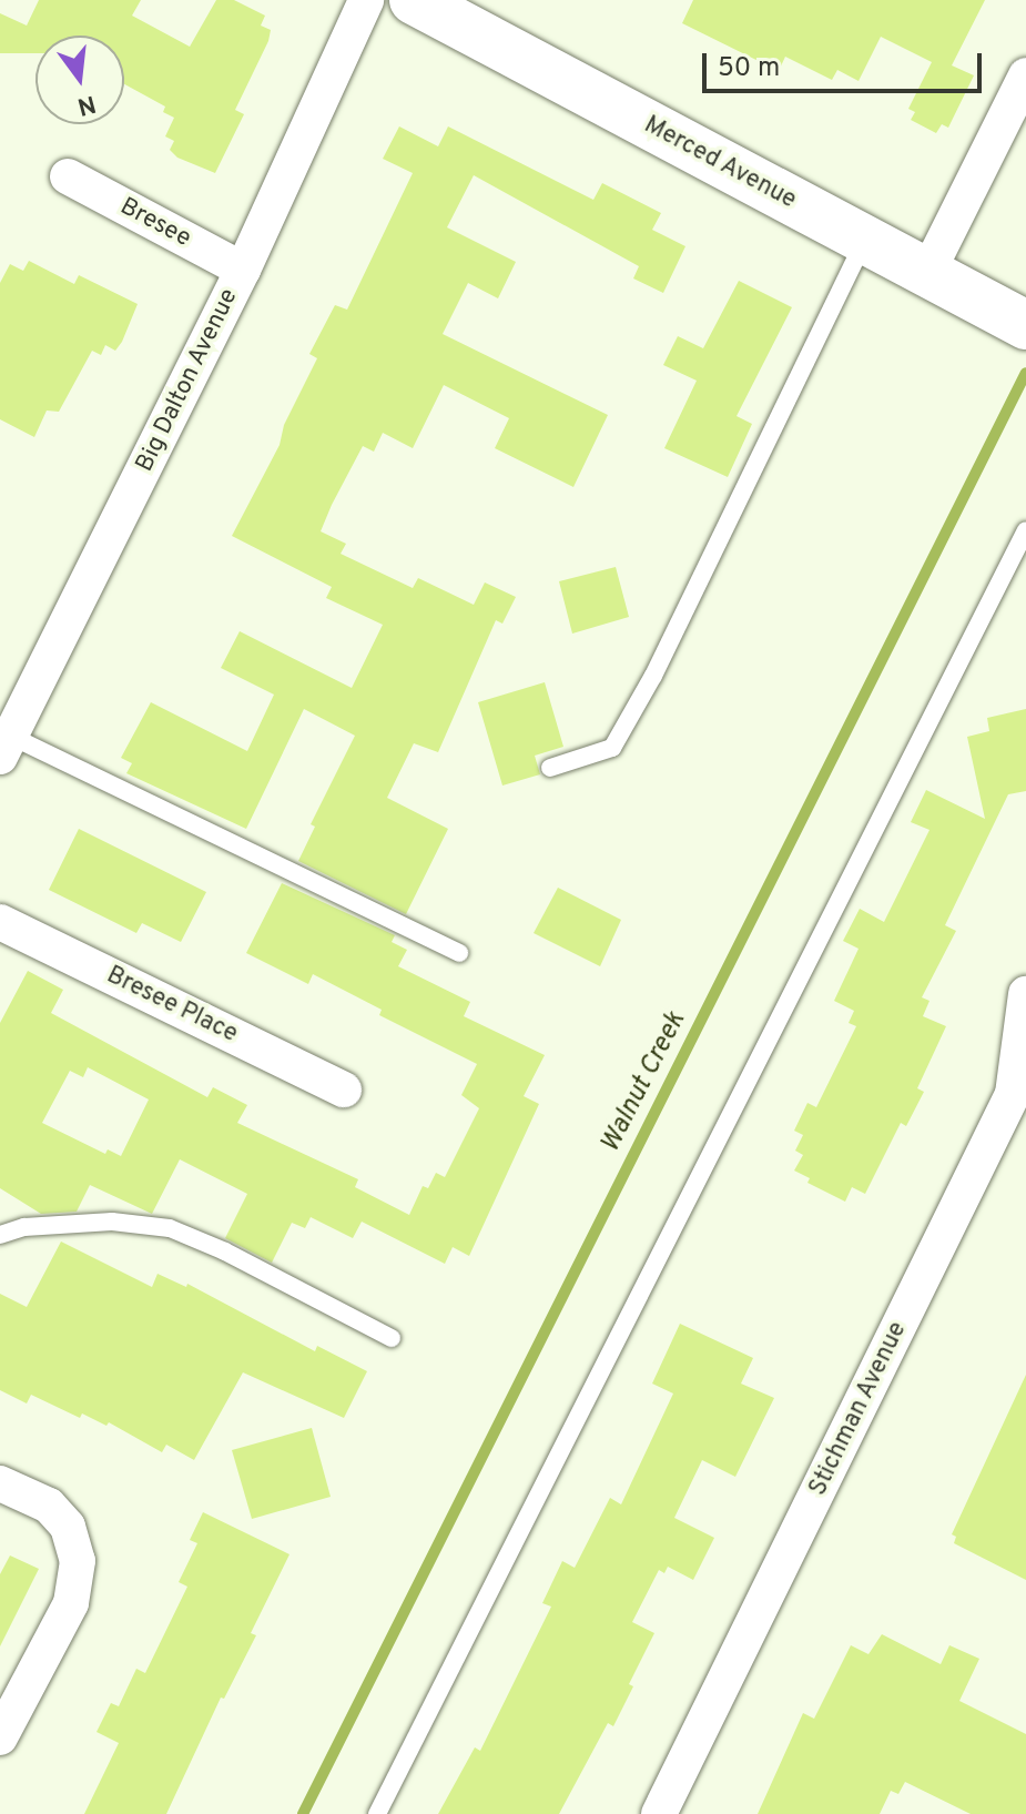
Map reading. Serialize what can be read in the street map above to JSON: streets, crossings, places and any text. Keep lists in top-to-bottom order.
{
  "streets": {
    "main road": ["Merced Avenue"],
    "street": [
      "Bresee",
      "Big Dalton Avenue",
      "Bresee Place",
      "Stichman Avenue"
    ]
  },
  "crossings": [
    ["Bresee", "Big Dalton Avenue"]
  ],
  "water": ["Walnut Creek"],
  "scale_bar": "50 m",
  "north": "bottom"
}
